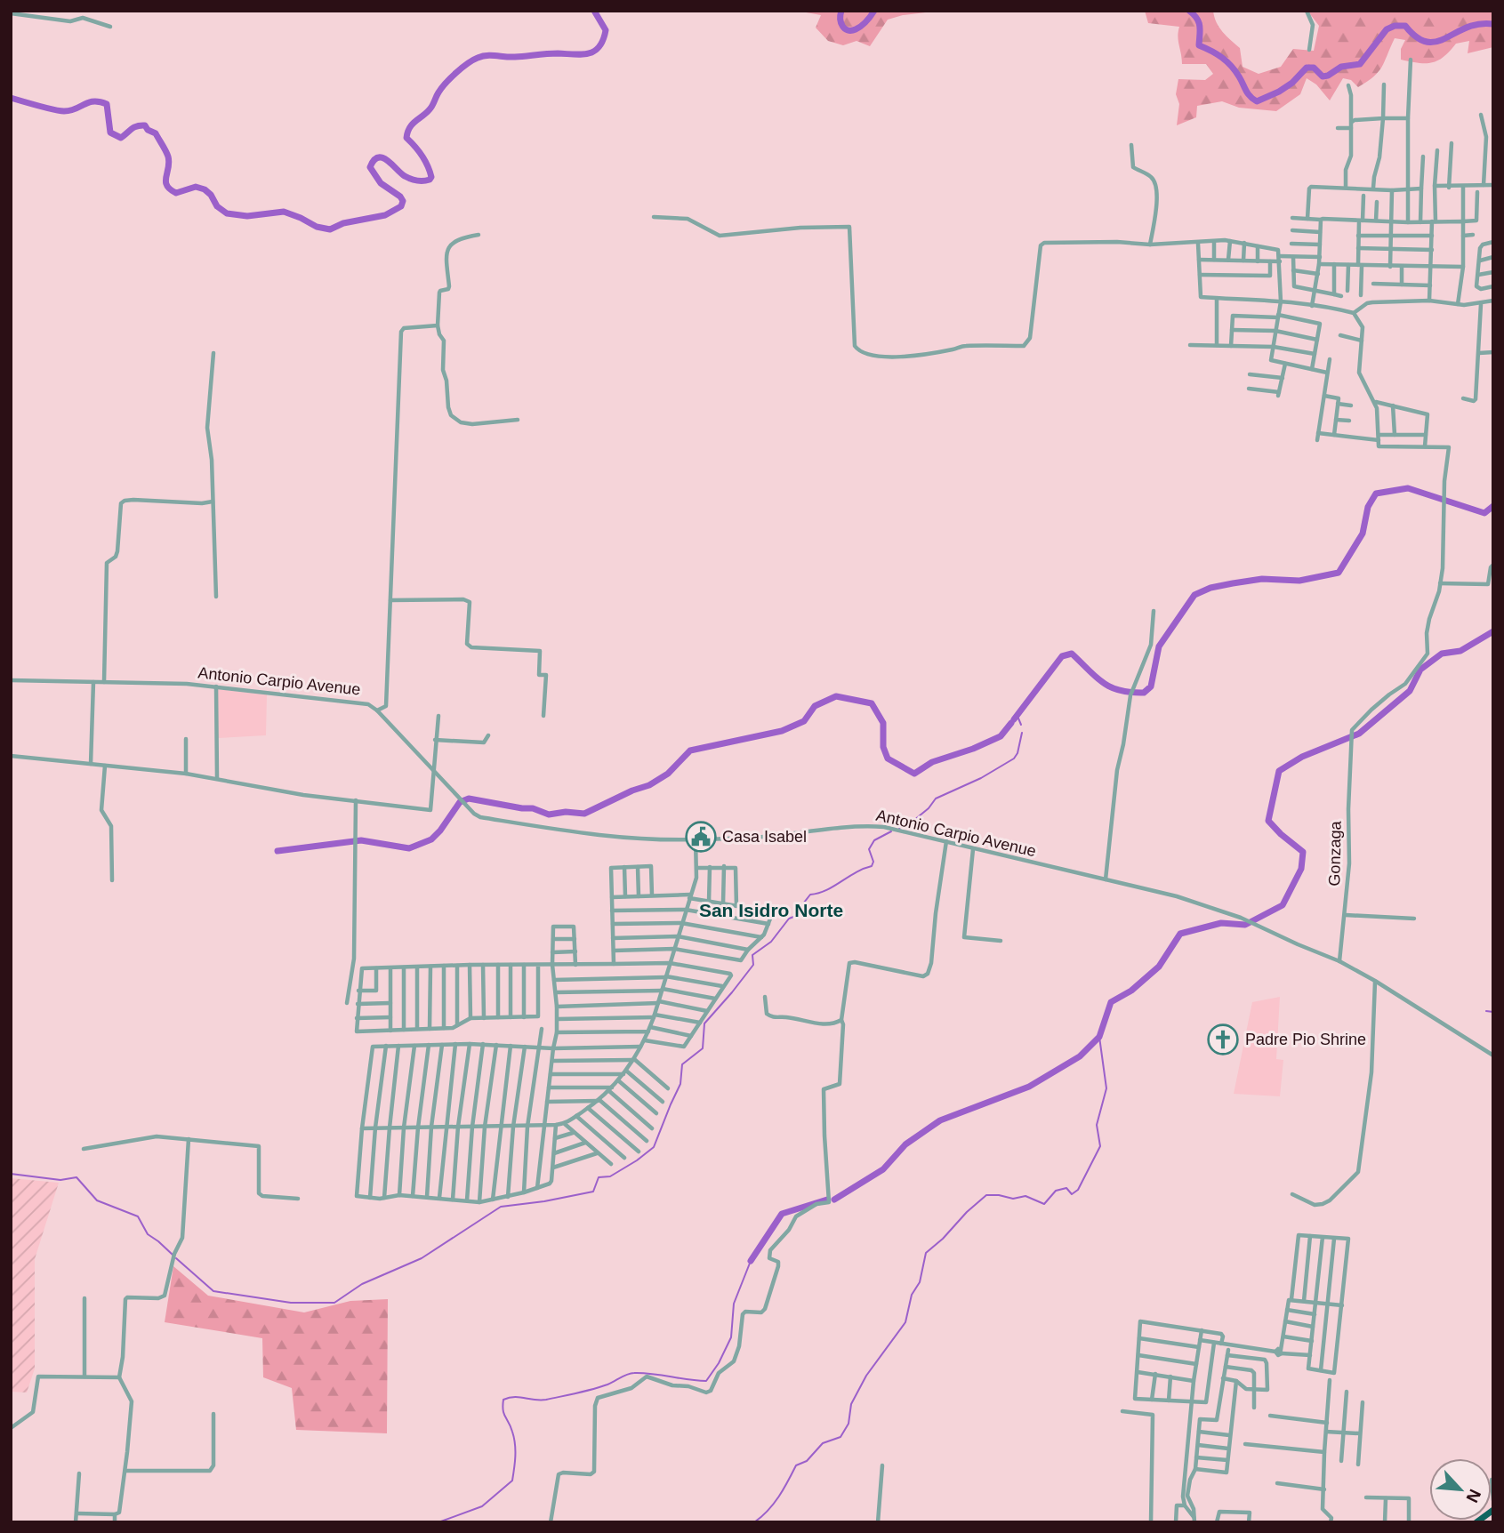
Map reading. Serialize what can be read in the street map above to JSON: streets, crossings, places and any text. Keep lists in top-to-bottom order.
{
  "streets": {
    "street": ["Antonio Carpio Avenue", "Gonzaga"]
  },
  "crossings": [
    ["Antonio Carpio Avenue", "Gonzaga"]
  ],
  "districts": ["San Isidro Norte"],
  "places": {
    "public building": ["Casa Isabel"],
    "church": ["Padre Pio Shrine"]
  },
  "north": "bottom right"
}
